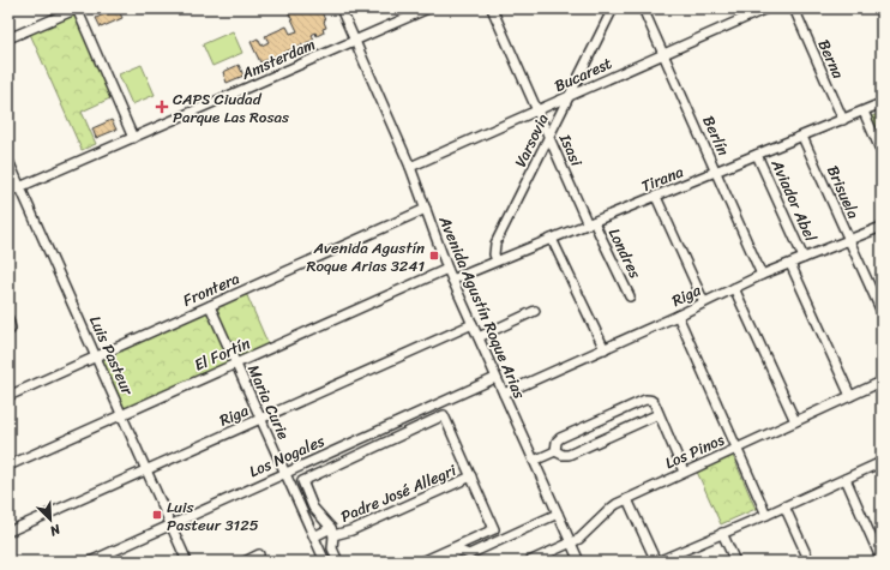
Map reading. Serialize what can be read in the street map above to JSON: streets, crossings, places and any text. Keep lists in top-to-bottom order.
{
  "streets": {
    "street": [
      "Amsterdam",
      "Berna",
      "Bucarest",
      "Berlín",
      "Varsovia",
      "Isasi",
      "Tirana",
      "Brisuela",
      "Aviador Abel",
      "Londres",
      "Frontera",
      "Riga",
      "Avenida Agustín Roque Arias",
      "El Fortín",
      "Luis Pasteur",
      "Maria Curie",
      "Los Pinos",
      "Los Nogales",
      "Padre José Allegri"
    ]
  },
  "crossings": [
    ["Amsterdam", "Avenida Agustín Roque Arias"],
    ["Amsterdam", "Luis Pasteur"],
    ["Berna", "Tirana"],
    ["Bucarest", "Berlín"],
    ["Bucarest", "Varsovia"],
    ["Bucarest", "Isasi"],
    ["Bucarest", "Avenida Agustín Roque Arias"],
    ["Berlín", "Tirana"],
    ["Berlín", "Riga"],
    ["Varsovia", "Isasi"],
    ["Varsovia", "Tirana"],
    ["Isasi", "Tirana"],
    ["Isasi", "Londres"],
    ["Tirana", "Brisuela"],
    ["Tirana", "Aviador Abel"],
    ["Tirana", "Londres"],
    ["Tirana", "Avenida Agustín Roque Arias"],
    ["Brisuela", "Riga"],
    ["Aviador Abel", "Riga"],
    ["Frontera", "Avenida Agustín Roque Arias"],
    ["Frontera", "Luis Pasteur"],
    ["Frontera", "Maria Curie"],
    ["Riga", "Avenida Agustín Roque Arias"],
    ["Riga", "Luis Pasteur"],
    ["Riga", "Maria Curie"],
    ["Avenida Agustín Roque Arias", "El Fortín"],
    ["Avenida Agustín Roque Arias", "Los Pinos"],
    ["Avenida Agustín Roque Arias", "Los Nogales"],
    ["El Fortín", "Luis Pasteur"],
    ["El Fortín", "Maria Curie"],
    ["Luis Pasteur", "Los Nogales"],
    ["Maria Curie", "Los Nogales"],
    ["Maria Curie", "Padre José Allegri"]
  ],
  "places": {
    "health": ["CAPS Ciudad Parque Las Rosas"],
    "transit": ["Avenida Agustín Roque Arias 3241", "Luis Pasteur 3125"]
  },
  "north": "bottom right"
}
